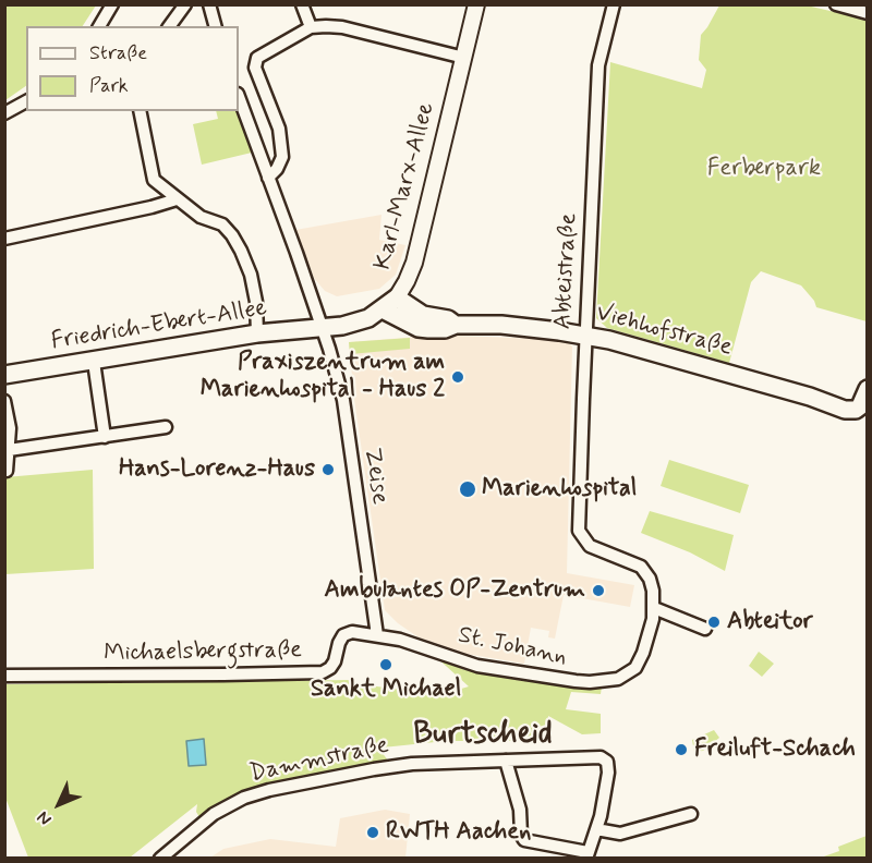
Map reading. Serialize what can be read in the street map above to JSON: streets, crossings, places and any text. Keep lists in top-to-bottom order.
{
  "streets": {
    "main road": ["Karl-Marx-Allee", "Friedrich-Ebert-Allee", "Viehhofstraße"],
    "street": [
      "Abteistraße",
      "Zeise",
      "St. Johann",
      "Michaelsbergstraße",
      "Dammstraße"
    ]
  },
  "crossings": [
    ["Karl-Marx-Allee", "Friedrich-Ebert-Allee"],
    ["Karl-Marx-Allee", "Viehhofstraße"],
    ["Karl-Marx-Allee", "Zeise"],
    ["Abteistraße", "Viehhofstraße"],
    ["Abteistraße", "St. Johann"],
    ["Friedrich-Ebert-Allee", "Zeise"],
    ["Zeise", "St. Johann"],
    ["Zeise", "Michaelsbergstraße"],
    ["St. Johann", "Michaelsbergstraße"]
  ],
  "districts": ["Burtscheid"],
  "parks": ["Ferberpark"],
  "places": [
    "Praxiszentrum am Marienhospital - Haus 2",
    "Hans-Lorenz-Haus",
    "Marienhospital",
    "Ambulantes OP-Zentrum",
    "Abteitor",
    "Sankt Michael",
    "Freiluft-Schach",
    "RWTH Aachen"
  ],
  "legend": ["Straße", "Park"],
  "north": "bottom left"
}
